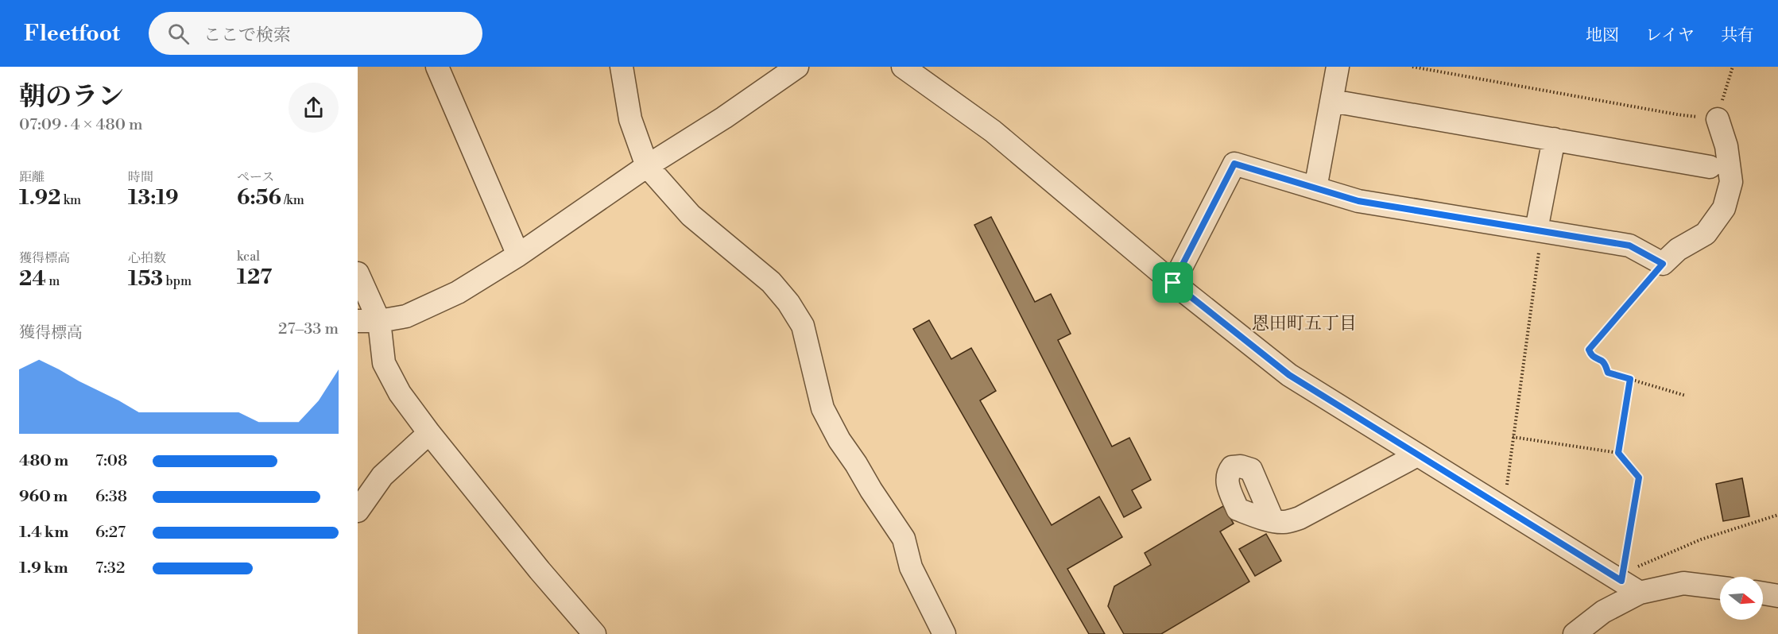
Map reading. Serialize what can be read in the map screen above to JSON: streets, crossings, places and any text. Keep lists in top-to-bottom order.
{
  "districts": ["恩田町五丁目"],
  "north": "right",
  "page": {
    "header": "Fleetfoot",
    "search": "ここで検索",
    "nav": ["地図", "レイヤ", "共有"],
    "heading": ["朝のラン", "07:09 · 4 × 480 m"],
    "stats": [
      ["距離", "1.92 km"],
      ["時間", "13:19"],
      ["ペース", "6:56 /km"],
      ["獲得標高", "24 m"],
      ["心拍数", "153 bpm"],
      ["kcal", "127"]
    ],
    "chart": ["獲得標高", "27–33 m"],
    "list": [
      {
        "name": "480 m",
        "note": "7:08"
      },
      {
        "name": "960 m",
        "note": "6:38"
      },
      {
        "name": "1.4 km",
        "note": "6:27"
      },
      {
        "name": "1.9 km",
        "note": "7:32"
      }
    ]
  }
}
